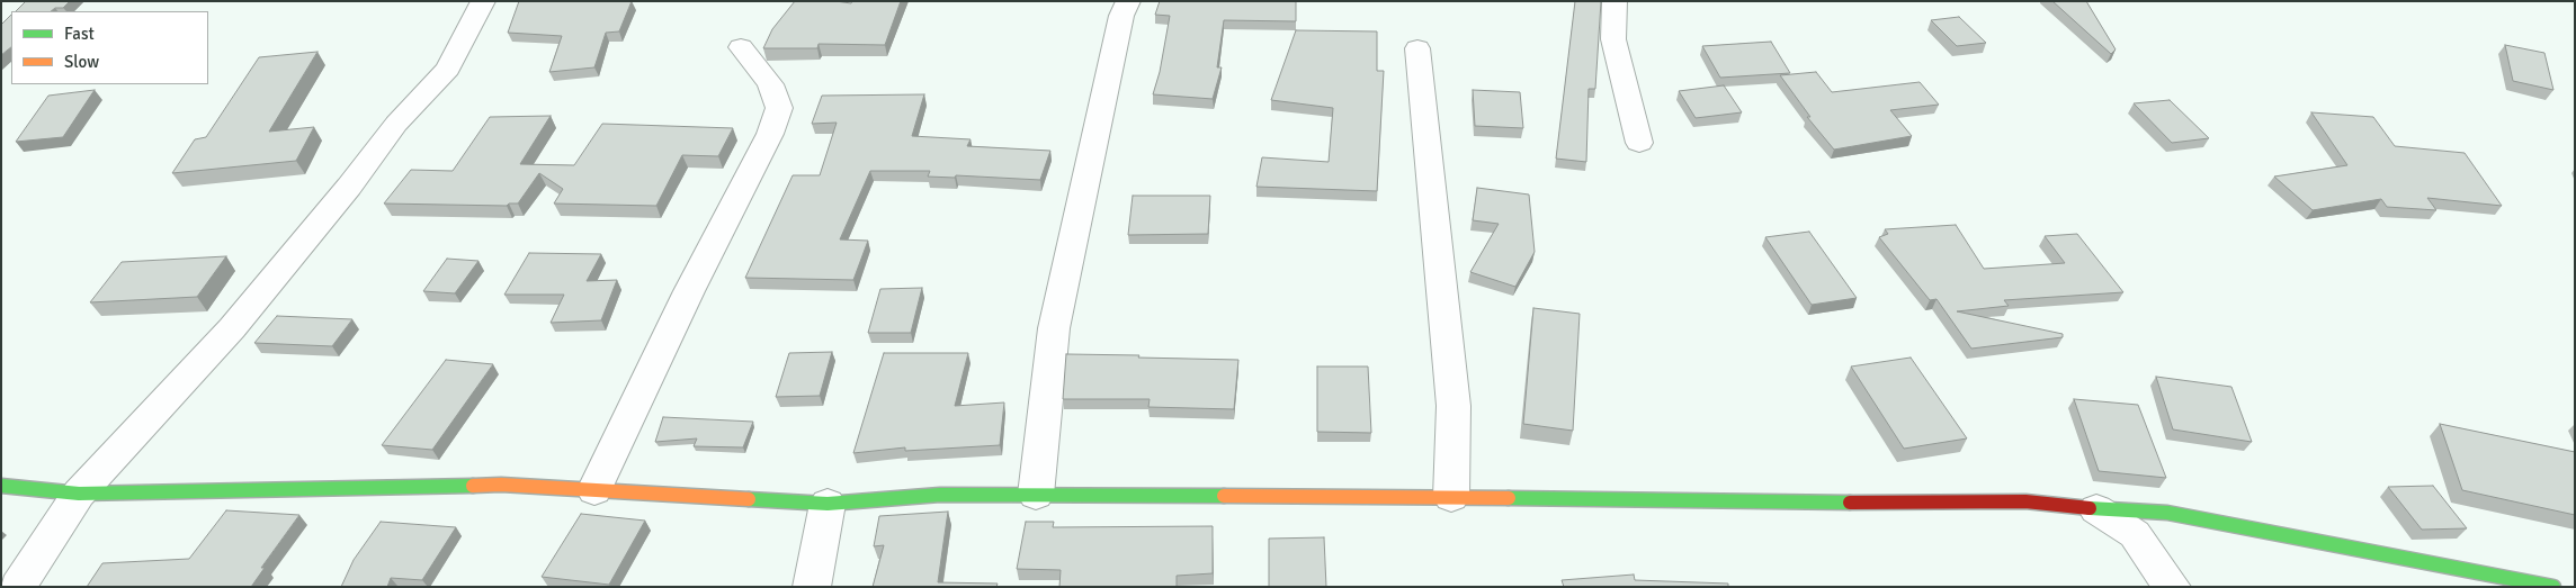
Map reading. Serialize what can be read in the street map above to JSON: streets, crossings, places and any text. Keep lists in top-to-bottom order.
{
  "legend": ["Fast", "Slow"]
}
